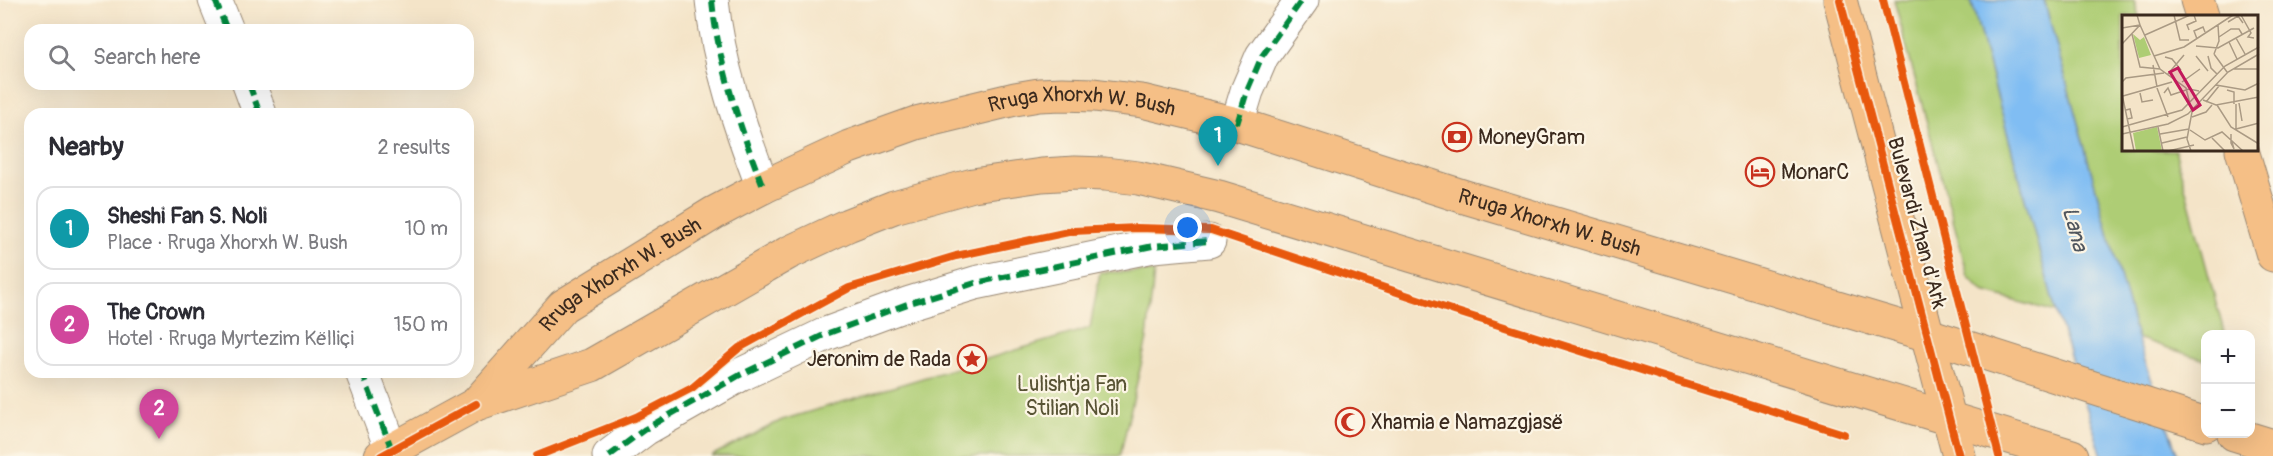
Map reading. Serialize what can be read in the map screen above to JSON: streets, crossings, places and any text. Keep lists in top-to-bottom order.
{
  "streets": {
    "main road": ["Rruga Xhorxh W. Bush", "Bulevardi Zhan d'Ark"]
  },
  "crossings": [
    ["Rruga Xhorxh W. Bush", "Bulevardi Zhan d'Ark"]
  ],
  "water": ["Lana"],
  "parks": ["Lulishtja Fan Stilian Noli"],
  "places": {
    "bank": ["MoneyGram"],
    "hotel": ["MonarC"],
    "place": ["Jeronim de Rada"],
    "mosque": ["Xhamia e Namazgjasë"]
  },
  "page": {
    "search": "Search here",
    "heading": ["Nearby", "2 results"],
    "pins": ["1", "2"],
    "list": [
      {
        "mark": "1",
        "name": "Sheshi Fan S. Noli",
        "note": "Place · Rruga Xhorxh W. Bush",
        "value": "10 m"
      },
      {
        "mark": "2",
        "name": "The Crown",
        "note": "Hotel · Rruga Myrtezim Këlliçi",
        "value": "150 m"
      }
    ],
    "map_buttons": ["+", "−"]
  }
}
